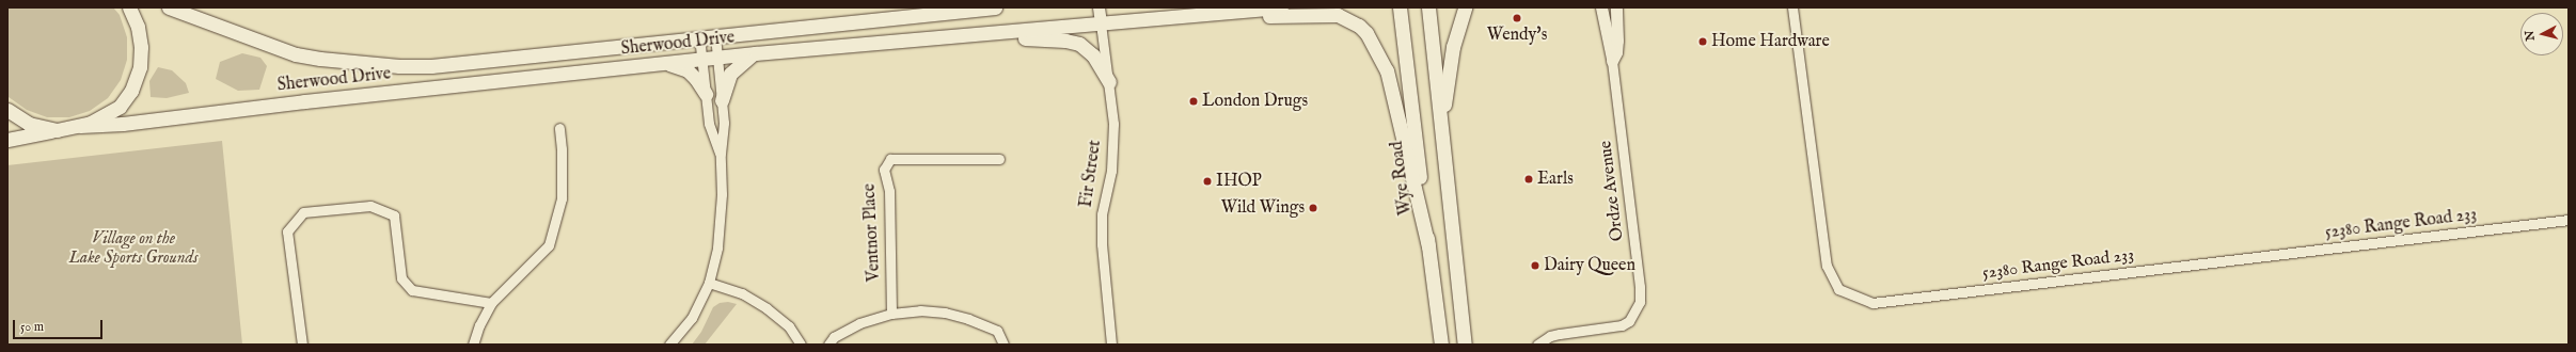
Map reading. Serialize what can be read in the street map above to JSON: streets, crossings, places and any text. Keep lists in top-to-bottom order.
{
  "streets": {
    "main road": ["Sherwood Drive", "Wye Road"],
    "street": [
      "Fir Street",
      "Ordze Avenue",
      "52380 Range Road 233",
      "Ventnor Place"
    ]
  },
  "crossings": [
    ["Sherwood Drive", "Fir Street"]
  ],
  "parks": ["Village on the Lake Sports Grounds"],
  "places": [
    "Wendy's",
    "Home Hardware",
    "London Drugs",
    "Earls",
    "IHOP",
    "Wild Wings",
    "Dairy Queen"
  ],
  "scale_bar": "50 m",
  "north": "left"
}
